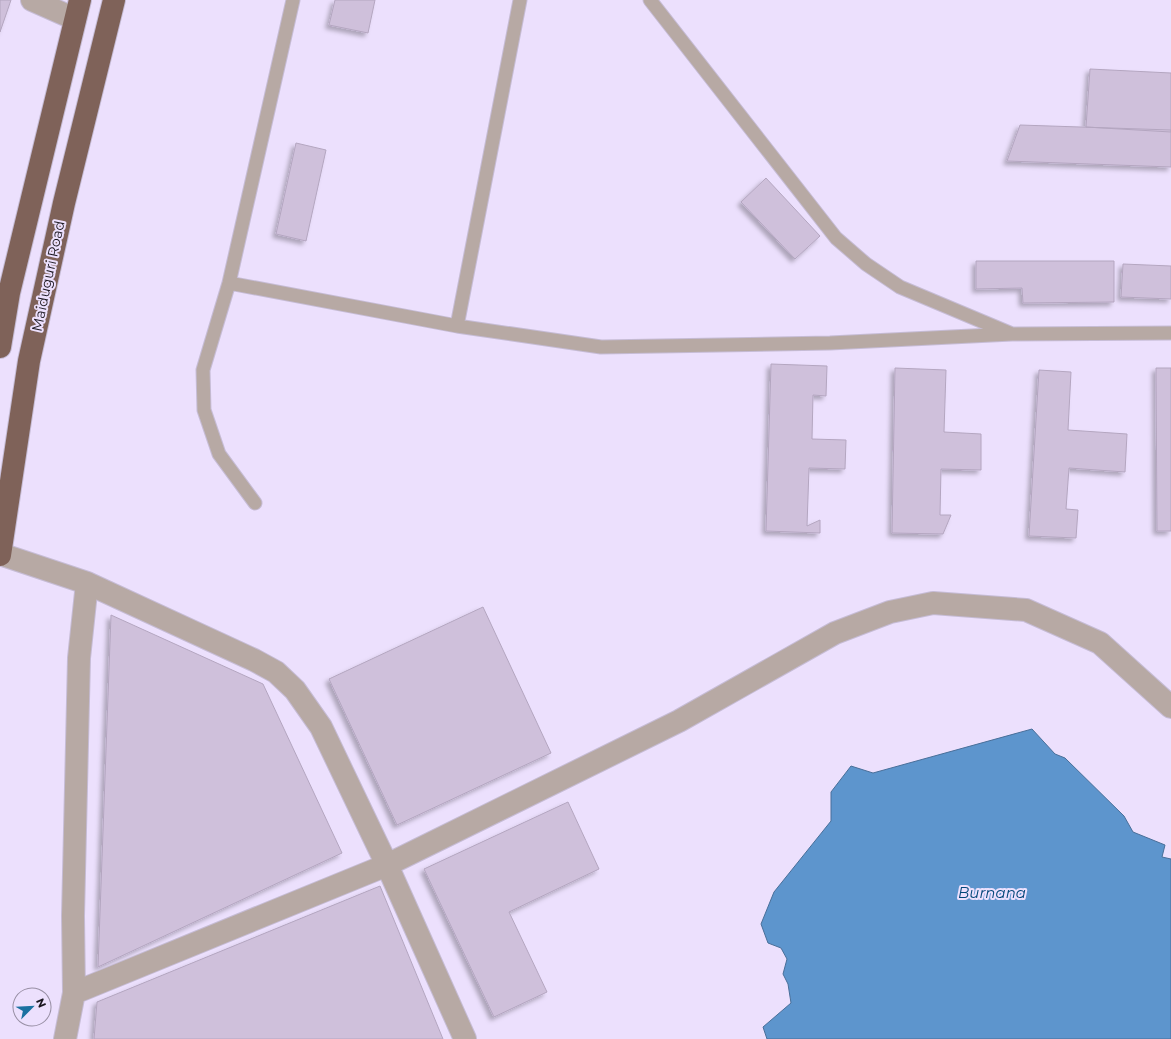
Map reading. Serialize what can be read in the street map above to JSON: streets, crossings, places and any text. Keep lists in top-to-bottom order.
{
  "streets": {
    "highway": ["Maiduguri Road"]
  },
  "water": ["Burnana"],
  "north": "top right"
}
